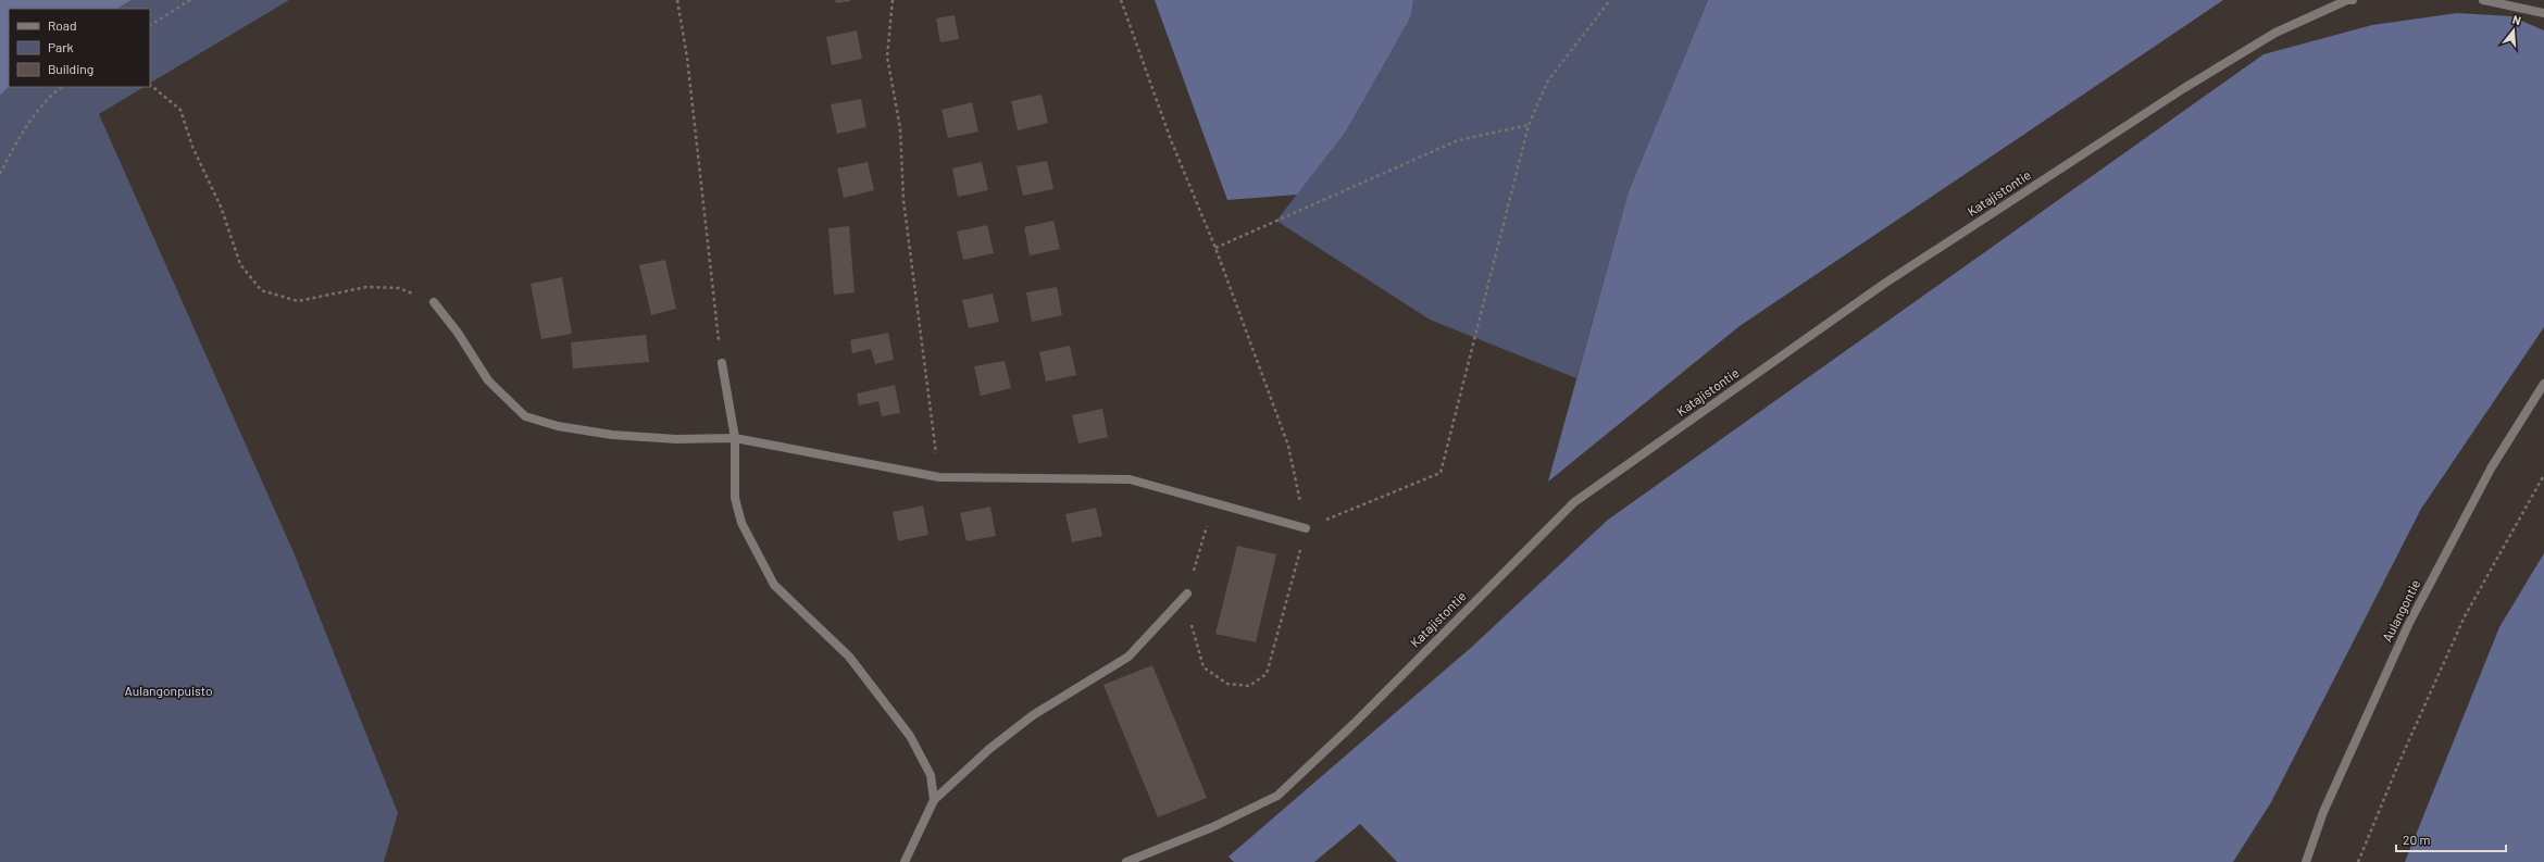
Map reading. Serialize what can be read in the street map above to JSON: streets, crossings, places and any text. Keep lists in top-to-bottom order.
{
  "streets": {
    "street": ["Katajistontie", "Aulangontie"]
  },
  "parks": ["Aulangonpuisto"],
  "legend": ["Road", "Park", "Building"],
  "scale_bar": "20 m",
  "north": "top"
}
